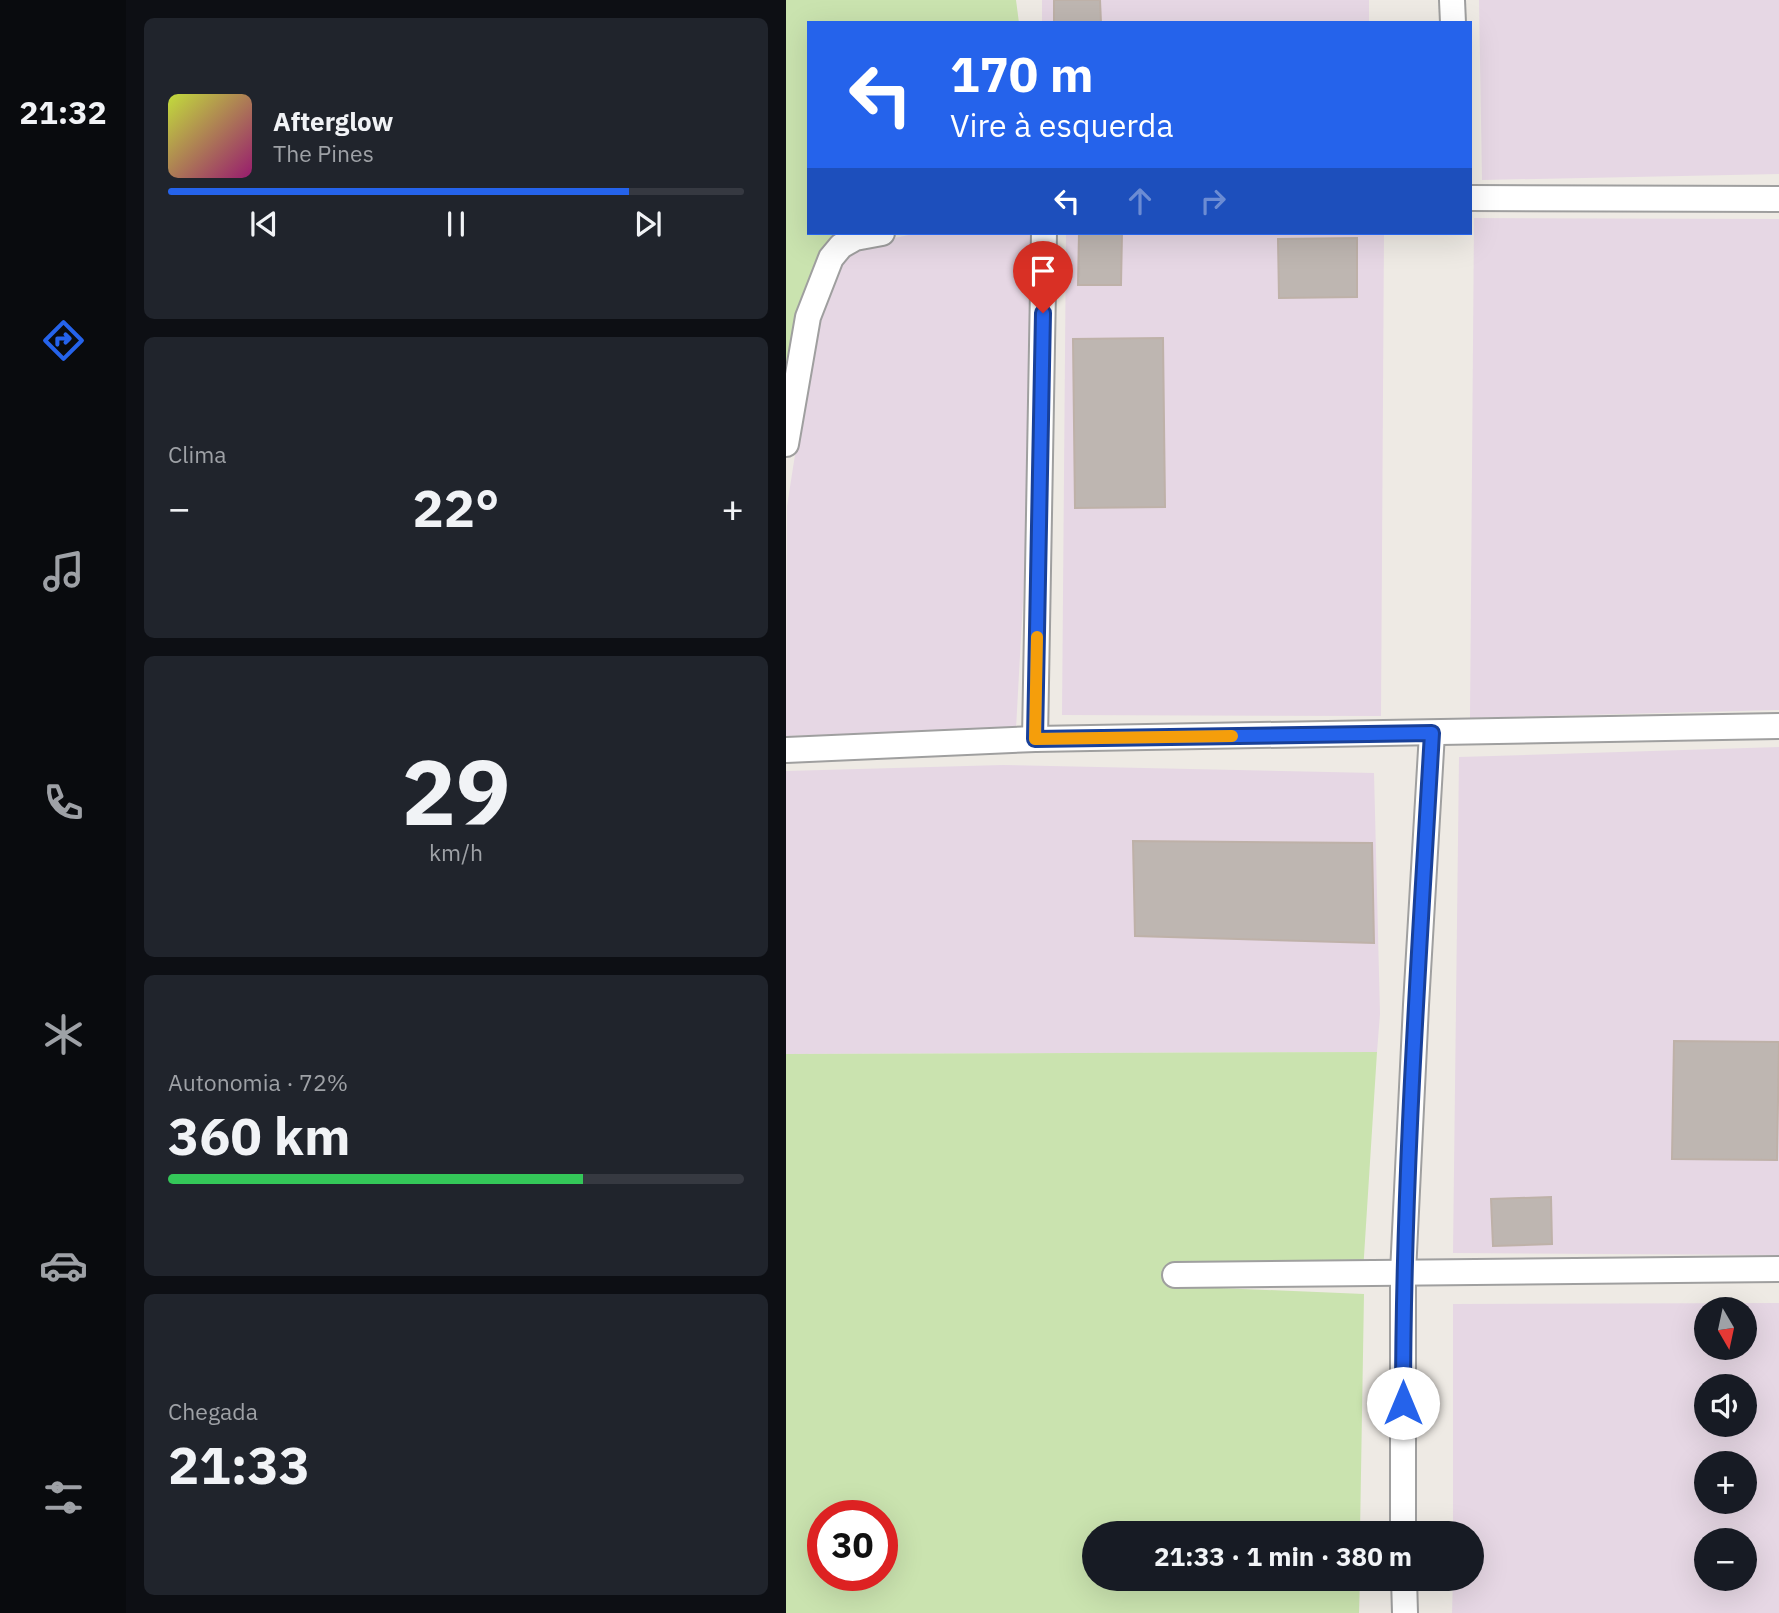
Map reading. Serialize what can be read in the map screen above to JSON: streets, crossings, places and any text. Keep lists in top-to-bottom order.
{
  "north": "bottom",
  "page": {
    "tabs": "21:32",
    "turn": ["170 m", "Vire à esquerda"],
    "song": ["Afterglow", "The Pines"],
    "tile": [
      "Clima",
      ["29", "km/h"],
      ["Autonomia · 72%", "360 km"],
      ["Chegada", "21:33"]
    ],
    "heat": ["−", "22°", "+"],
    "map_buttons": ["+", "−"],
    "limit": "30",
    "trip": "21:33 · 1 min · 380 m"
  }
}
